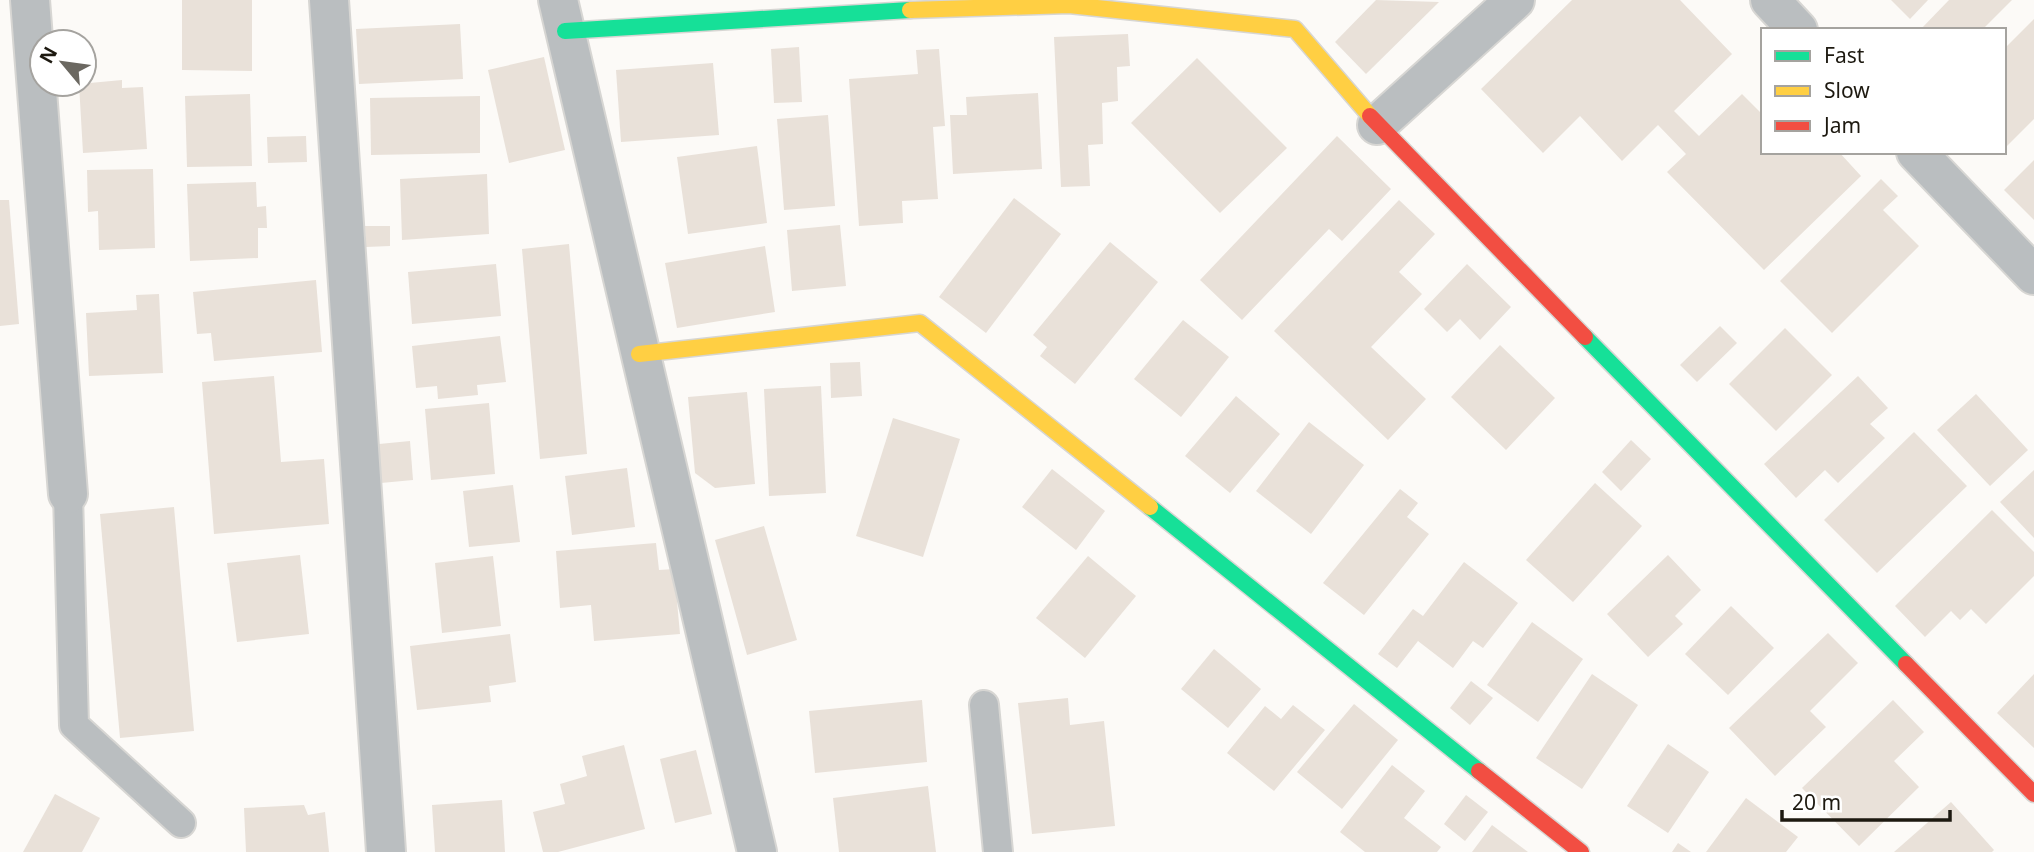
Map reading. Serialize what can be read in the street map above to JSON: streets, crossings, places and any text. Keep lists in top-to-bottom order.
{
  "legend": ["Fast", "Slow", "Jam"],
  "scale_bar": "20 m",
  "north": "top left"
}
